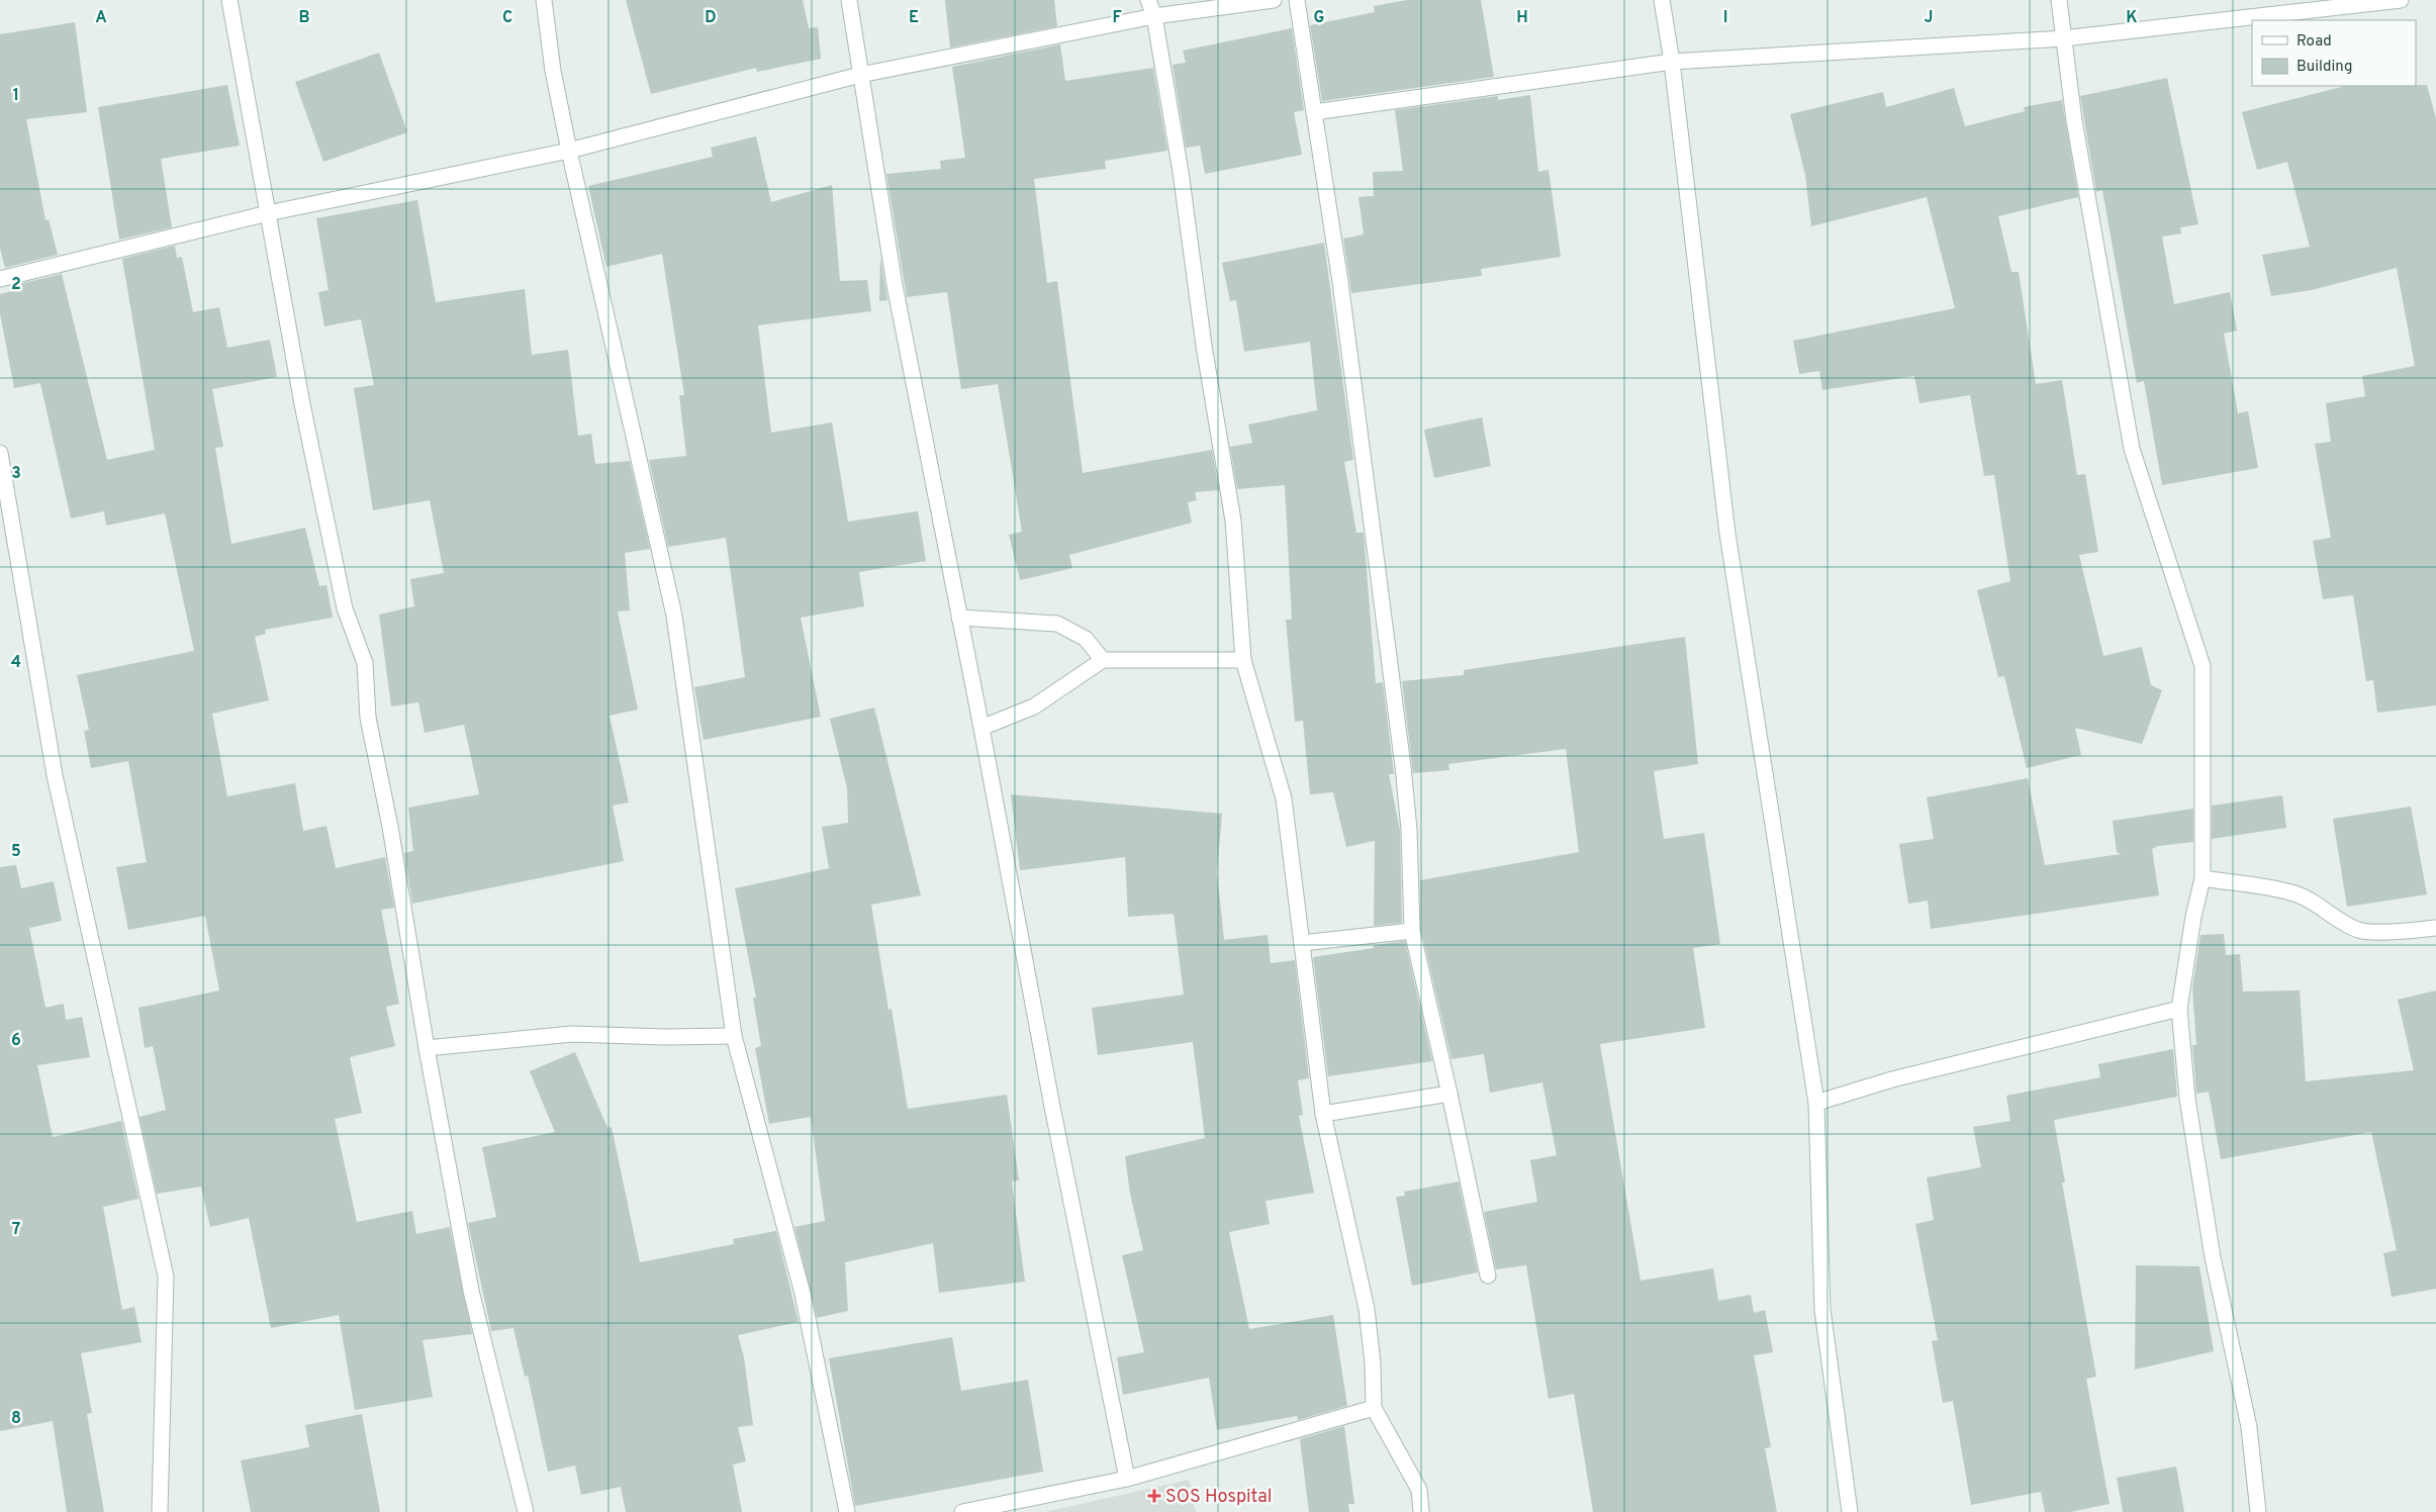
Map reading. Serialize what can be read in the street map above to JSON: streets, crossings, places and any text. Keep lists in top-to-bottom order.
{
  "places": {
    "health": ["SOS Hospital"]
  },
  "legend": ["Road", "Building"],
  "grid": {
    "columns": [
      "A",
      "B",
      "C",
      "D",
      "E",
      "F",
      "G",
      "H",
      "I",
      "J",
      "K"
    ],
    "rows": [
      "1",
      "2",
      "3",
      "4",
      "5",
      "6",
      "7",
      "8"
    ]
  }
}
